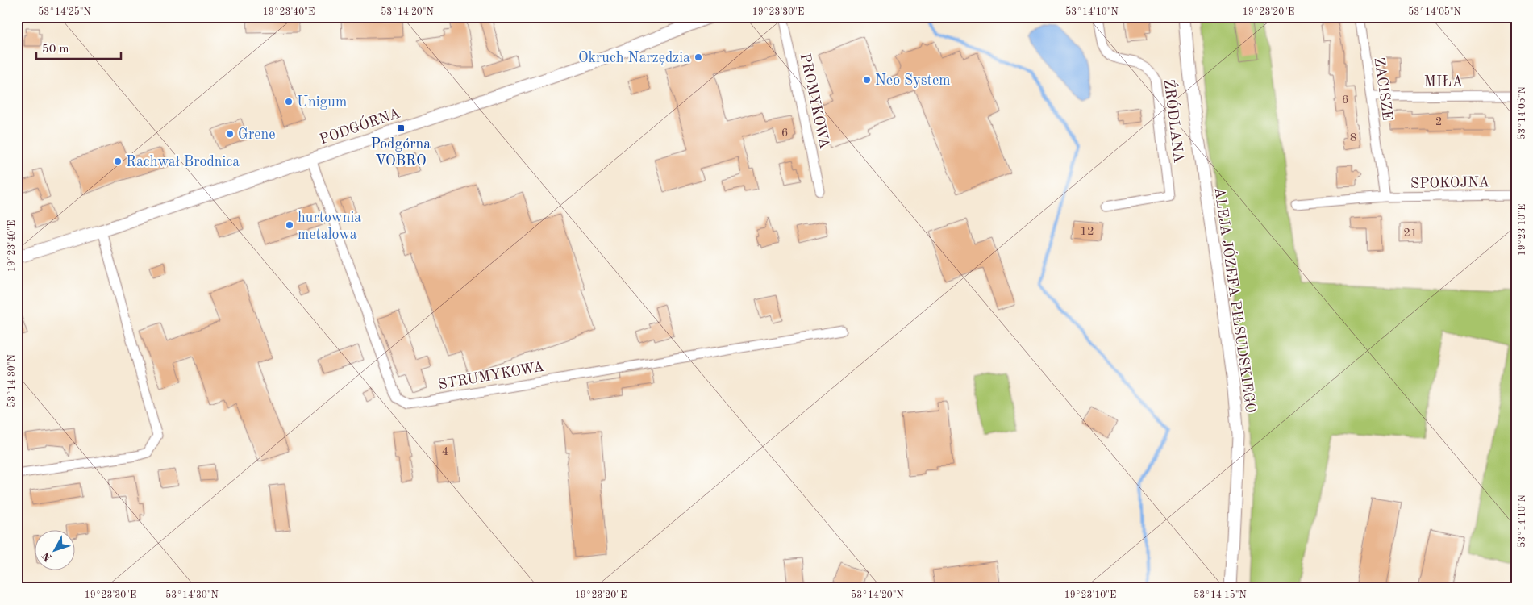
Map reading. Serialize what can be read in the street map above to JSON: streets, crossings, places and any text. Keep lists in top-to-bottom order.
{
  "streets": {
    "main road": ["PODGÓRNA", "ALEJA JÓZEFA PIŁSUDSKIEGO"],
    "street": [
      "MIŁA",
      "ZACISZE",
      "PROMYKOWA",
      "ŹRÓDLANA",
      "SPOKOJNA",
      "STRUMYKOWA"
    ]
  },
  "crossings": [
    ["MIŁA", "ZACISZE"],
    ["ZACISZE", "SPOKOJNA"],
    ["PODGÓRNA", "STRUMYKOWA"]
  ],
  "places": {
    "other": [
      "Okruch Narzędzia",
      "Neo System",
      "Unigum",
      "Grene",
      "Rachwał Brodnica",
      "hurtownia metalowa"
    ],
    "transit": ["Podgórna VOBRO"]
  },
  "house_numbers": [
    "6",
    "2",
    "6",
    "8",
    "12",
    "21",
    "4"
  ],
  "scale_bar": "50 m",
  "north": "bottom left",
  "coordinates": [
    "53°14'25\"N",
    "19°23'40\"E",
    "53°14'20\"N",
    "19°23'30\"E",
    "53°14'10\"N",
    "19°23'20\"E",
    "53°14'05\"N",
    "19°23'10\"E",
    "53°14'30\"N",
    "53°14'15\"N"
  ]
}
